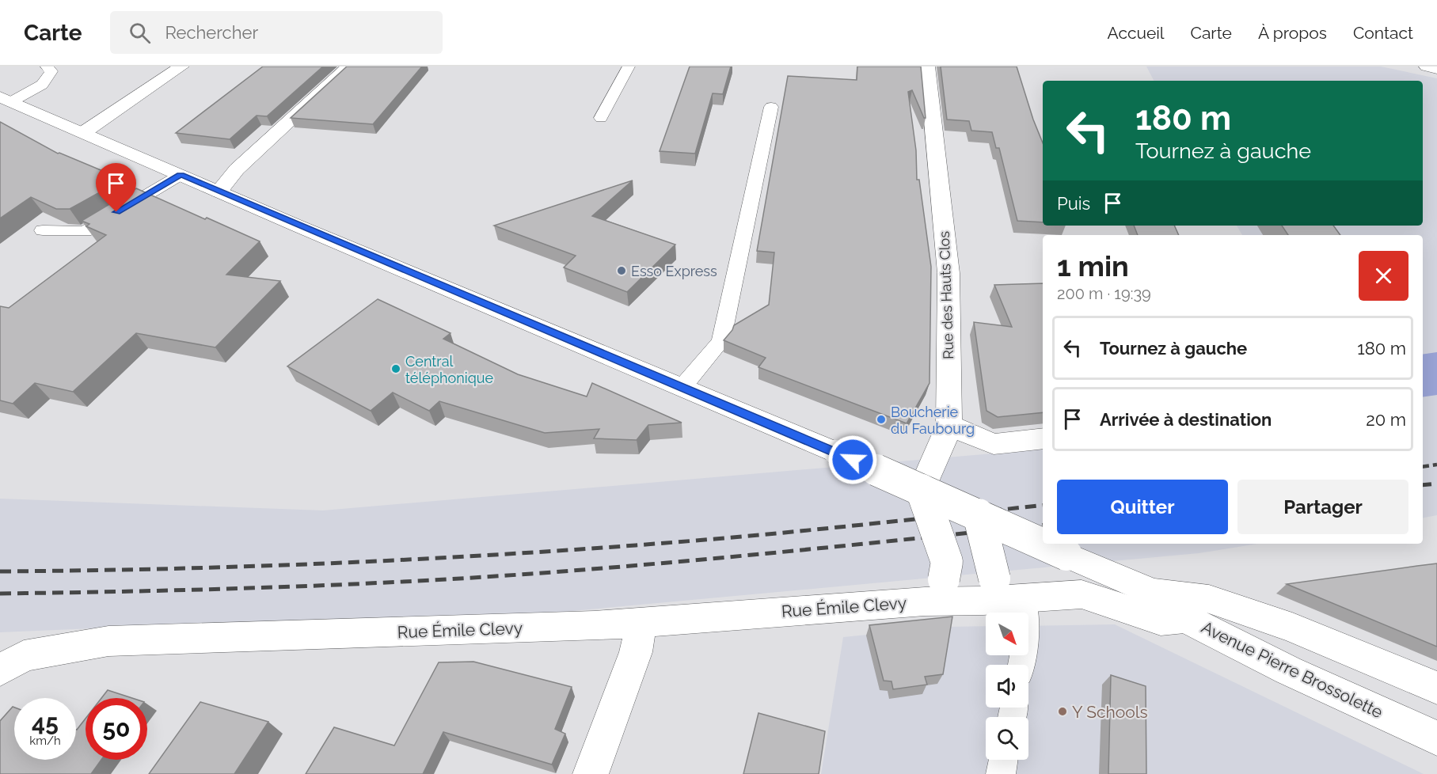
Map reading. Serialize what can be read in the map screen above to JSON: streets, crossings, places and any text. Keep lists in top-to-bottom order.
{
  "streets": {
    "street": ["Rue des Hauts Clos", "Rue Émile Clevy", "Avenue Pierre Brossolette"]
  },
  "crossings": [
    ["Rue des Hauts Clos", "Avenue Pierre Brossolette"],
    ["Rue Émile Clevy", "Avenue Pierre Brossolette"]
  ],
  "places": [
    "Esso Express",
    "Central téléphonique",
    "Boucherie du Faubourg",
    "Y Schools"
  ],
  "north": "bottom right",
  "page": {
    "header": "Carte",
    "search": "Rechercher",
    "nav": [
      "Accueil",
      "Carte",
      "À propos",
      "Contact"
    ],
    "turn": ["180 m", "Tournez à gauche"],
    "then": "Puis",
    "heading": ["1 min", "200 m · 19:39"],
    "list": [
      {
        "name": "Tournez à gauche",
        "value": "180 m"
      },
      {
        "name": "Arrivée à destination",
        "value": "20 m"
      }
    ],
    "buttons": ["Quitter", "Partager"],
    "speed": "45 km/h",
    "limit": "50"
  }
}
